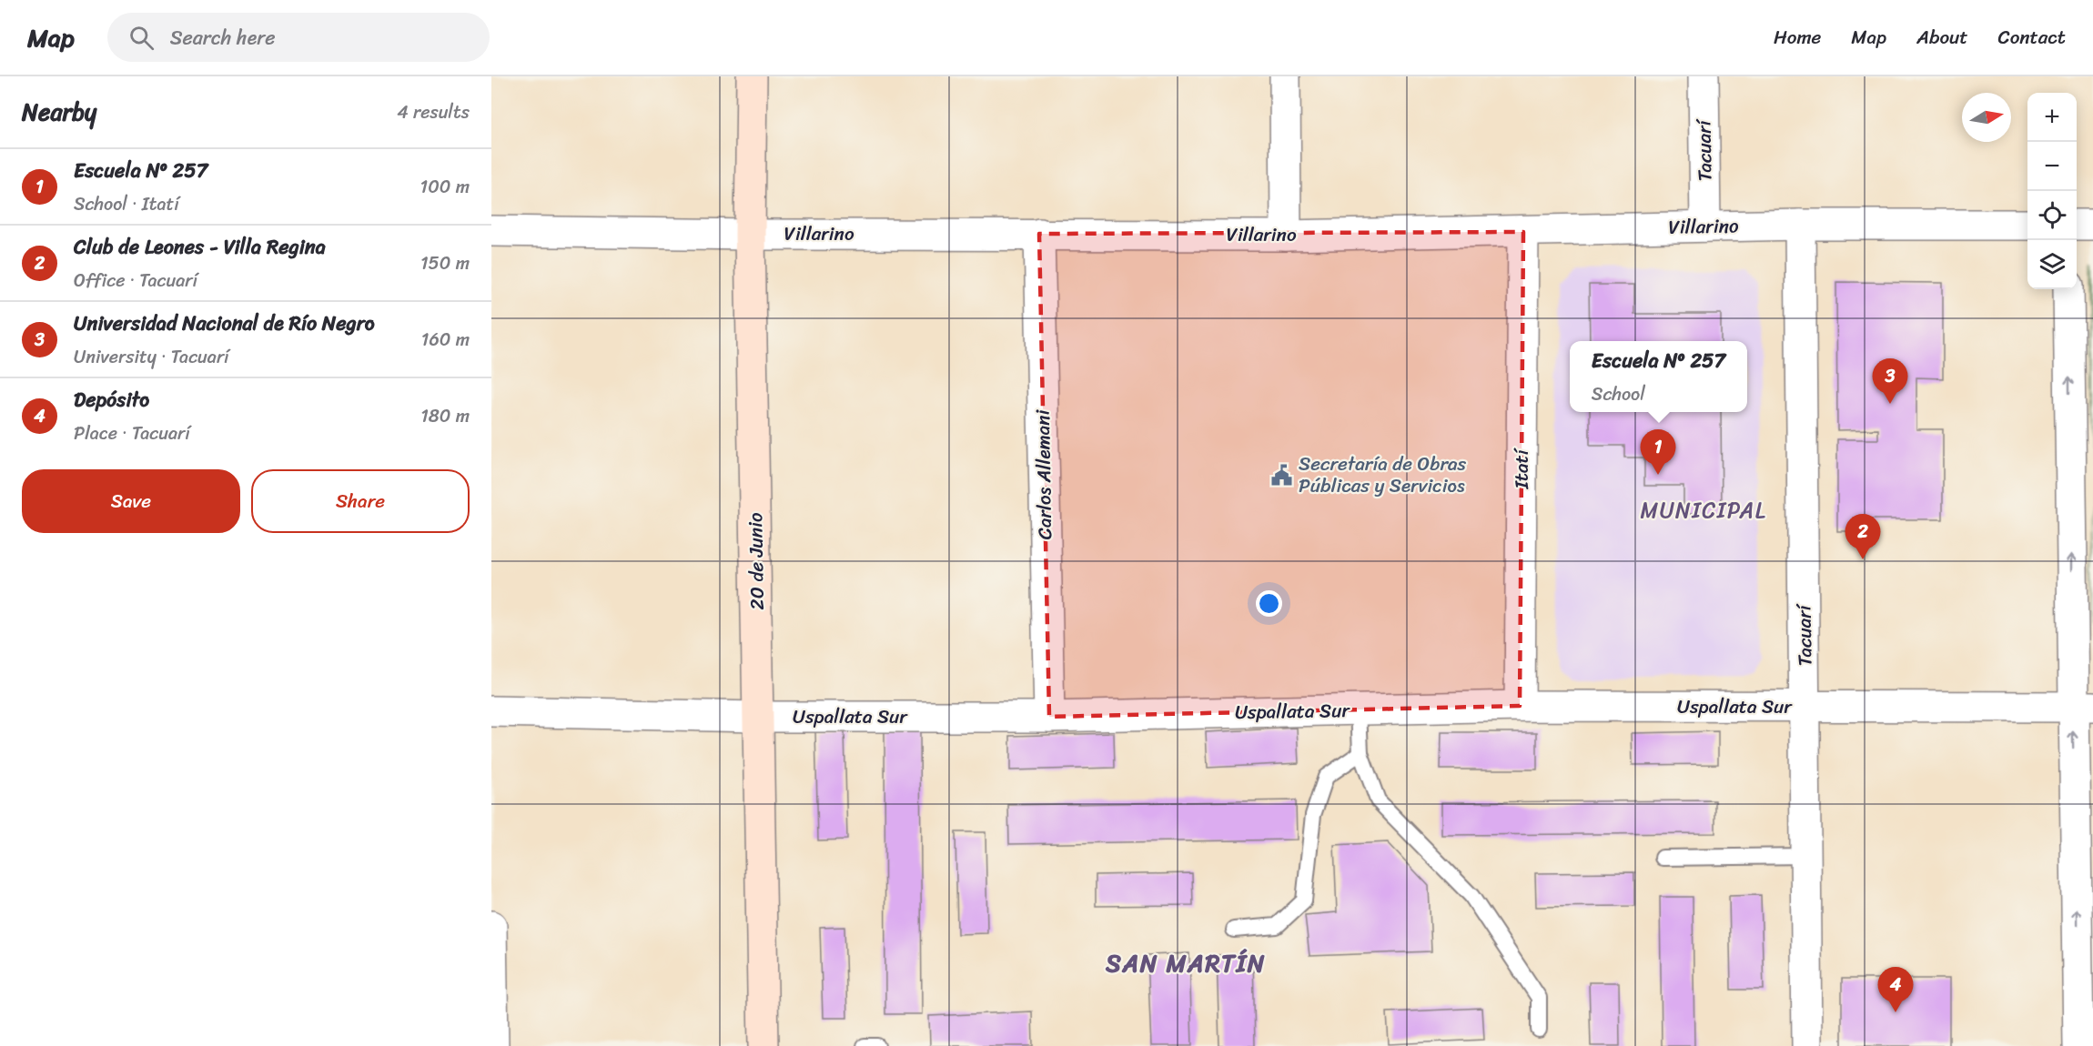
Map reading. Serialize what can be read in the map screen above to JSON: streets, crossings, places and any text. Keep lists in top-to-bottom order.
{
  "streets": {
    "street": [
      "Tacuarí",
      "Villarino",
      "Itatí",
      "Carlos Allemani",
      "20 de Junio",
      "Uspallata Sur"
    ]
  },
  "crossings": [
    ["Tacuarí", "Villarino"],
    ["Tacuarí", "Uspallata Sur"],
    ["Villarino", "Itatí"],
    ["Villarino", "Carlos Allemani"],
    ["Villarino", "20 de Junio"],
    ["Itatí", "Uspallata Sur"],
    ["Carlos Allemani", "Uspallata Sur"],
    ["20 de Junio", "Uspallata Sur"]
  ],
  "districts": ["MUNICIPAL", "SAN MARTÍN"],
  "places": {
    "public building": ["Secretaría de Obras Públicas y Servicios"]
  },
  "north": "right",
  "page": {
    "header": "Map",
    "search": "Search here",
    "nav": [
      "Home",
      "Map",
      "About",
      "Contact"
    ],
    "heading": ["Nearby", "4 results"],
    "map_buttons": ["+", "−"],
    "list": [
      {
        "mark": "1",
        "name": "Escuela Nº 257",
        "note": "School · Itatí",
        "value": "100 m"
      },
      {
        "mark": "2",
        "name": "Club de Leones - Villa Regina",
        "note": "Office · Tacuarí",
        "value": "150 m"
      },
      {
        "mark": "3",
        "name": "Universidad Nacional de Río Negro",
        "note": "University · Tacuarí",
        "value": "160 m"
      },
      {
        "mark": "4",
        "name": "Depósito",
        "note": "Place · Tacuarí",
        "value": "180 m"
      }
    ],
    "popup": ["Escuela Nº 257", "School"],
    "pins": [
      "3",
      "1",
      "2",
      "4"
    ],
    "buttons": ["Save", "Share"]
  }
}
